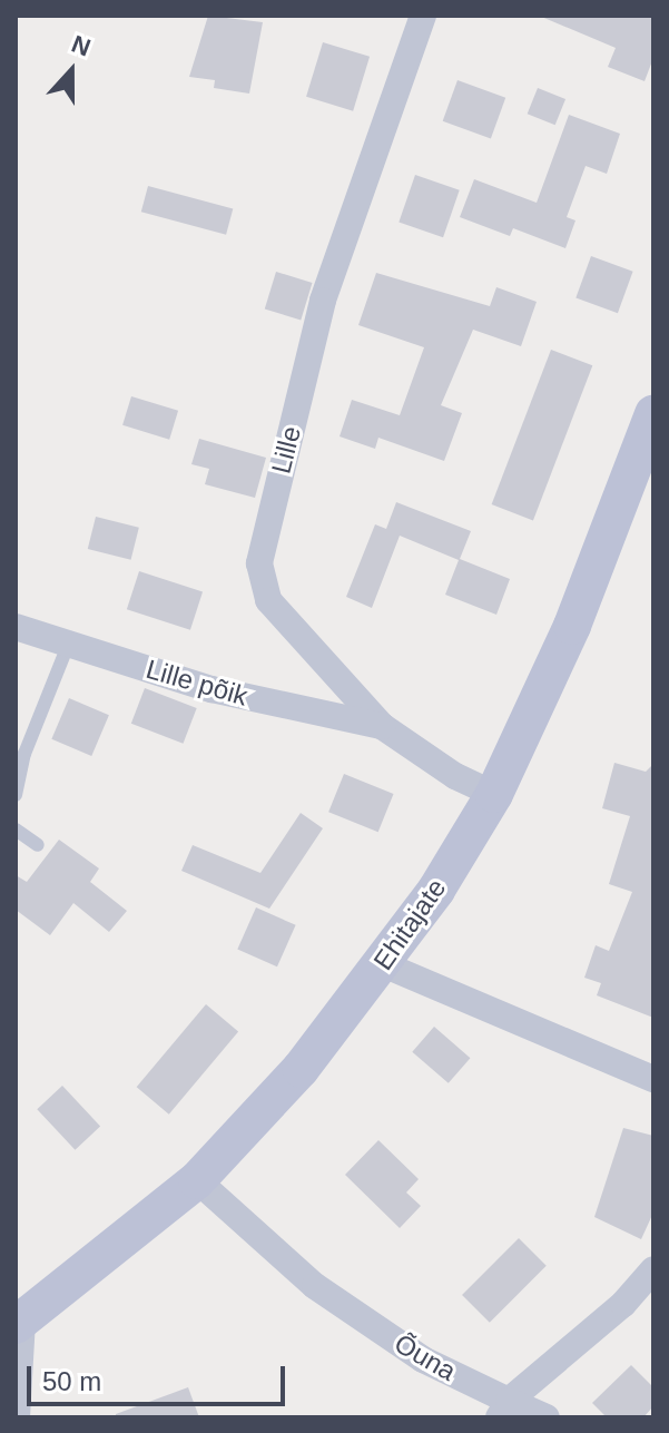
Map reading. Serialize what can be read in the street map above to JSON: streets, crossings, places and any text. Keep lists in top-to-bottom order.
{
  "streets": {
    "street": [
      "Lille",
      "Lille põik",
      "Ehitajate",
      "Õuna"
    ]
  },
  "crossings": [
    ["Lille", "Lille põik"],
    ["Lille", "Ehitajate"],
    ["Ehitajate", "Õuna"]
  ],
  "scale_bar": "50 m",
  "north": "top"
}
